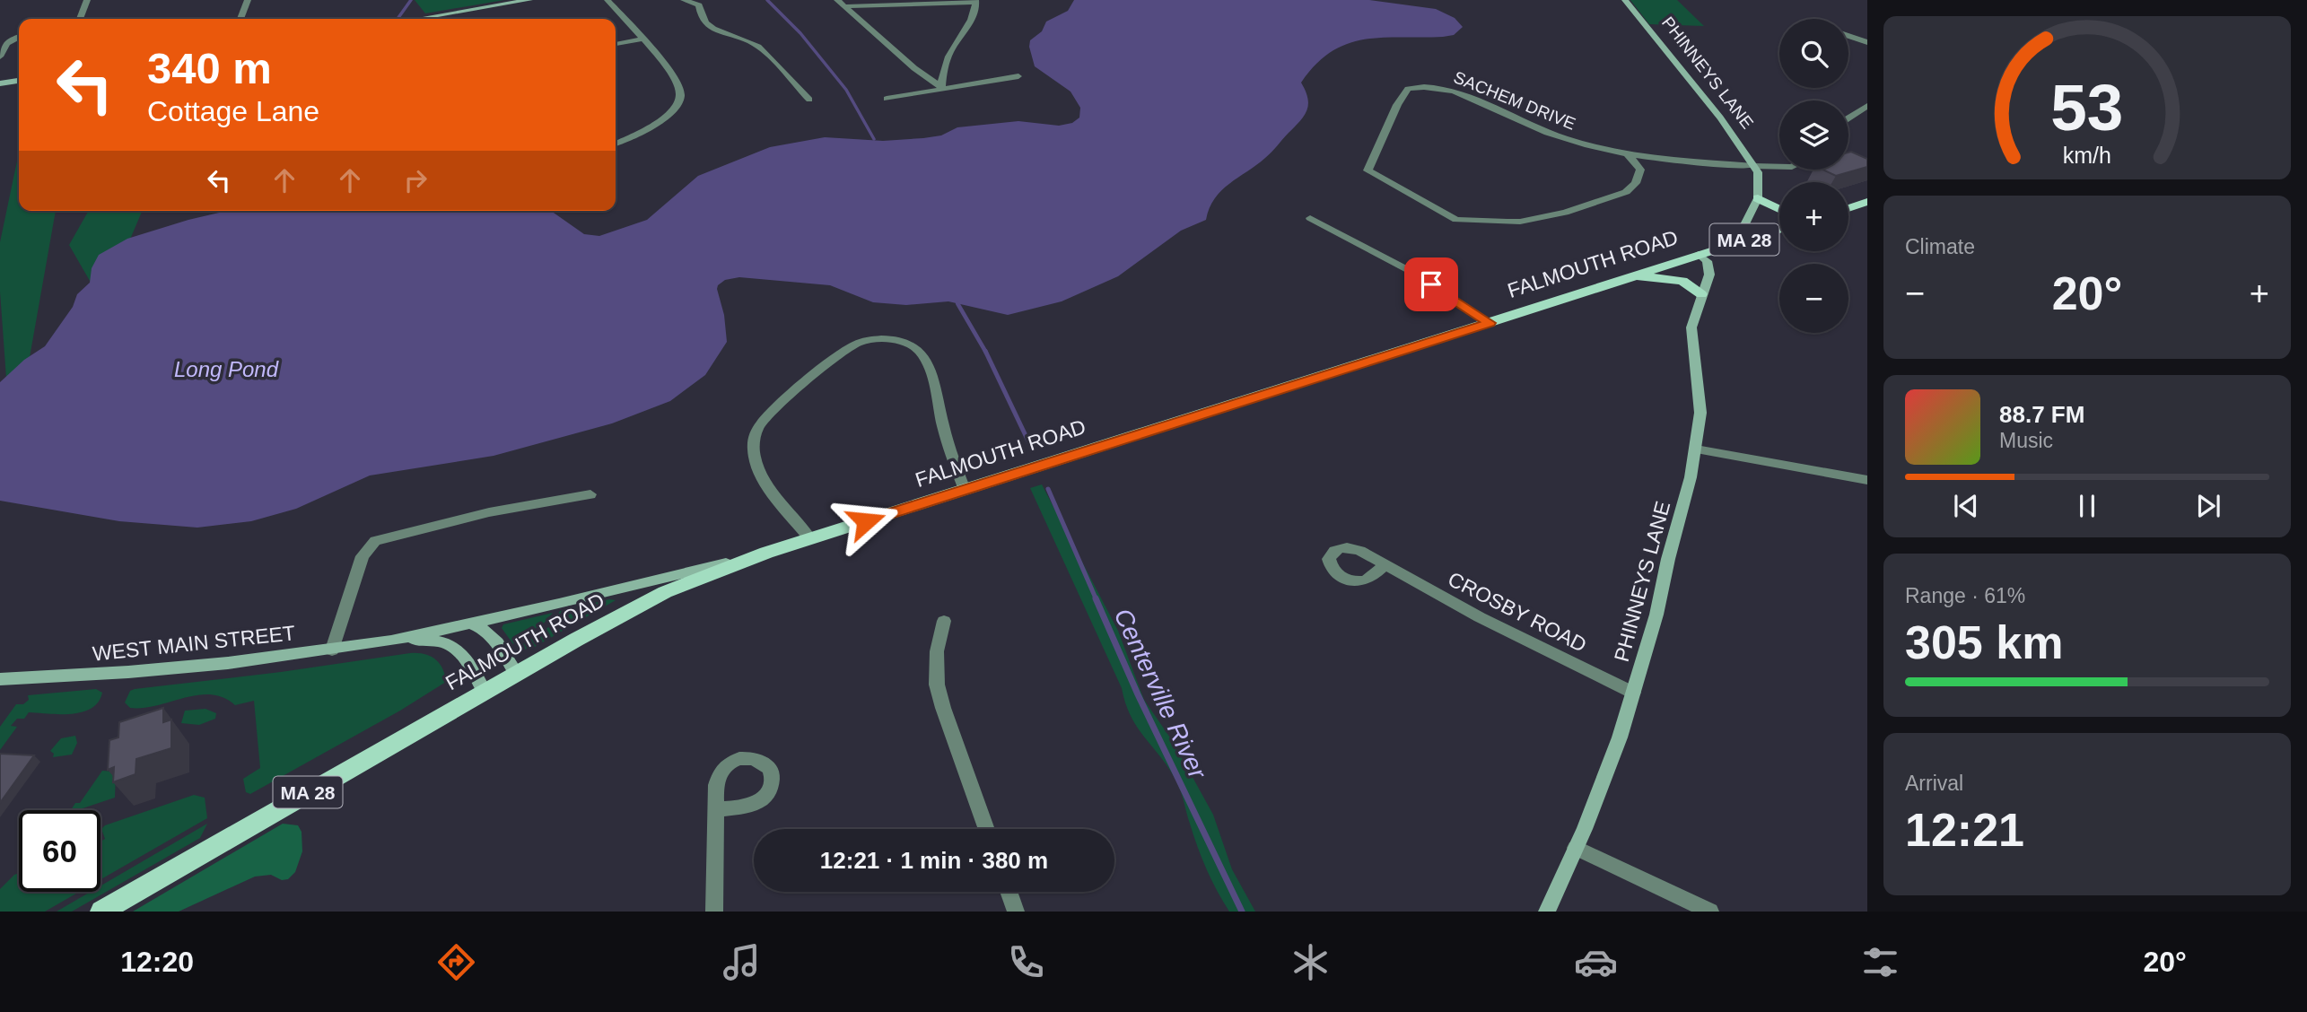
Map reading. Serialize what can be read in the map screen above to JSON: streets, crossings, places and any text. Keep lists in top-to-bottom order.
{
  "streets": {
    "main road": [
      "PHINNEYS LANE",
      "MA 28",
      "FALMOUTH ROAD",
      "WEST MAIN STREET"
    ],
    "street": ["SACHEM DRIVE", "CROSBY ROAD"]
  },
  "crossings": [
    ["PHINNEYS LANE", "SACHEM DRIVE"],
    ["PHINNEYS LANE", "FALMOUTH ROAD"],
    ["PHINNEYS LANE", "CROSBY ROAD"],
    ["FALMOUTH ROAD", "WEST MAIN STREET"]
  ],
  "water": ["Long Pond", "Centerville River"],
  "page": {
    "map_buttons": ["+", "−"],
    "turn": ["340 m", "Cottage Lane"],
    "tile": [
      "Climate",
      ["Range · 61%", "305 km"],
      ["Arrival", "12:21"]
    ],
    "heat": ["−", "20°", "+"],
    "song": ["88.7 FM", "Music"],
    "limit": "60",
    "trip": "12:21 · 1 min · 380 m",
    "tabs": ["12:20", "20°"],
    "gauge": ["53", "km/h"]
  }
}
